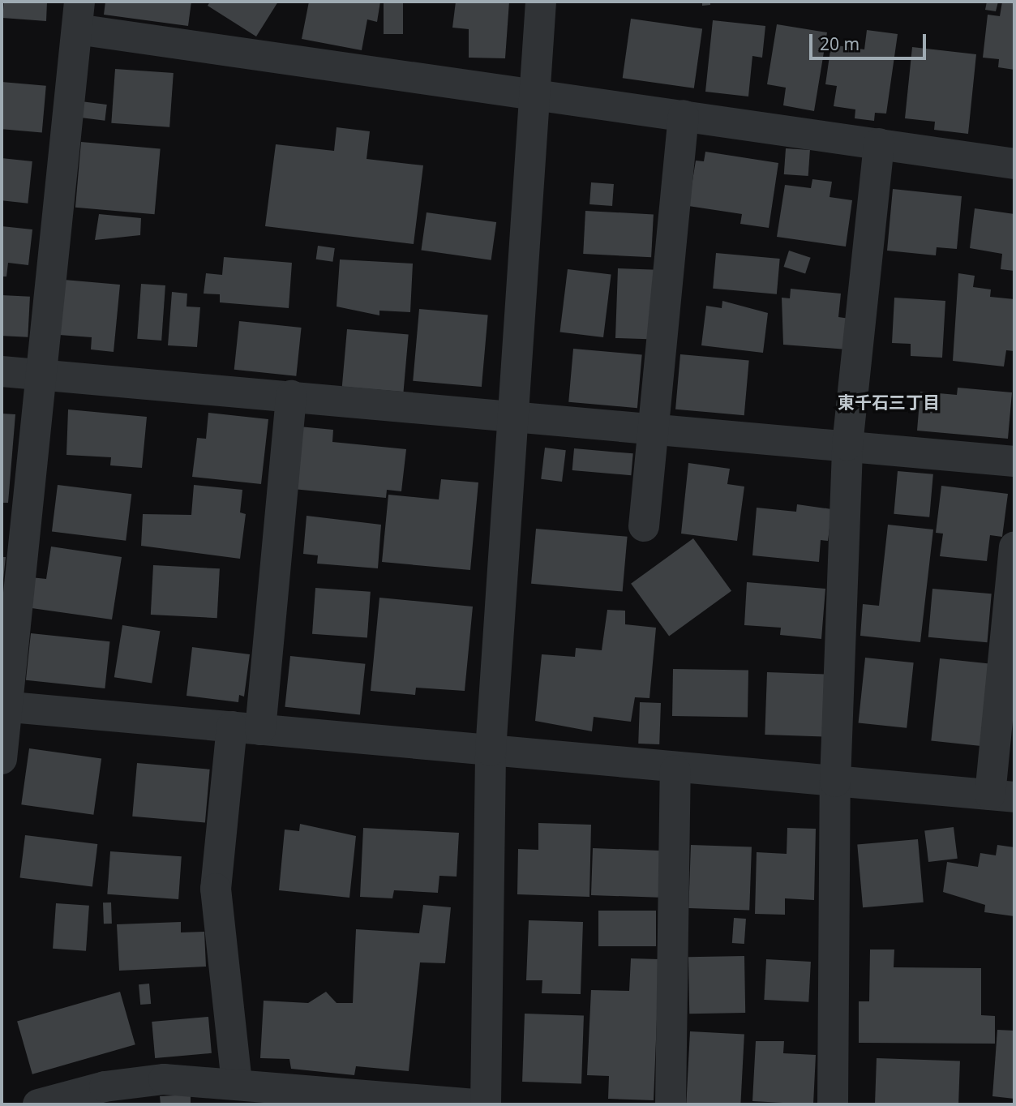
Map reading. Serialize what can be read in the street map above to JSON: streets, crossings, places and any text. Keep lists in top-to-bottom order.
{
  "districts": ["東千石三丁目"],
  "scale_bar": "20 m"
}
